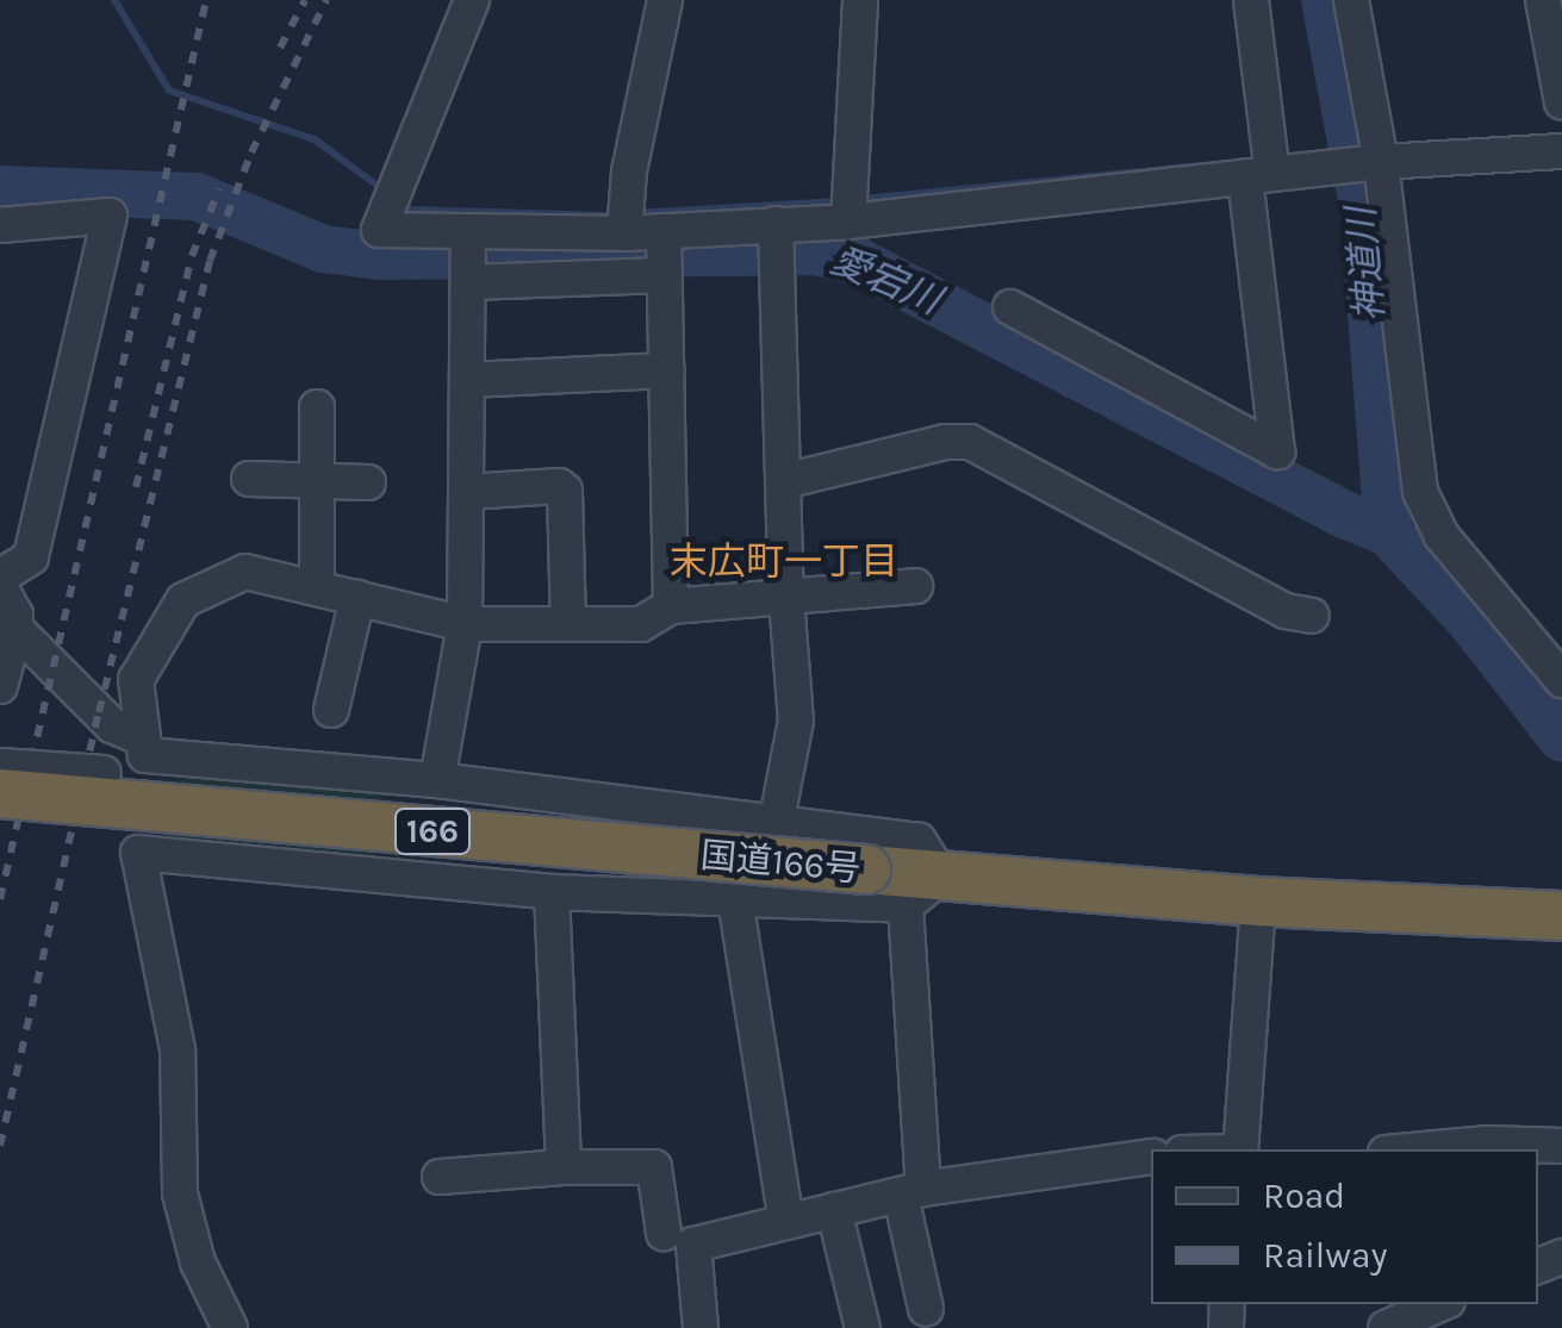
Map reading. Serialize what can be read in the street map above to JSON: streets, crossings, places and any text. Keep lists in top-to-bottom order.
{
  "streets": {
    "highway": ["166", "国道166号"]
  },
  "districts": ["末広町一丁目"],
  "water": ["神道川", "愛宕川"],
  "legend": ["Road", "Railway"]
}
